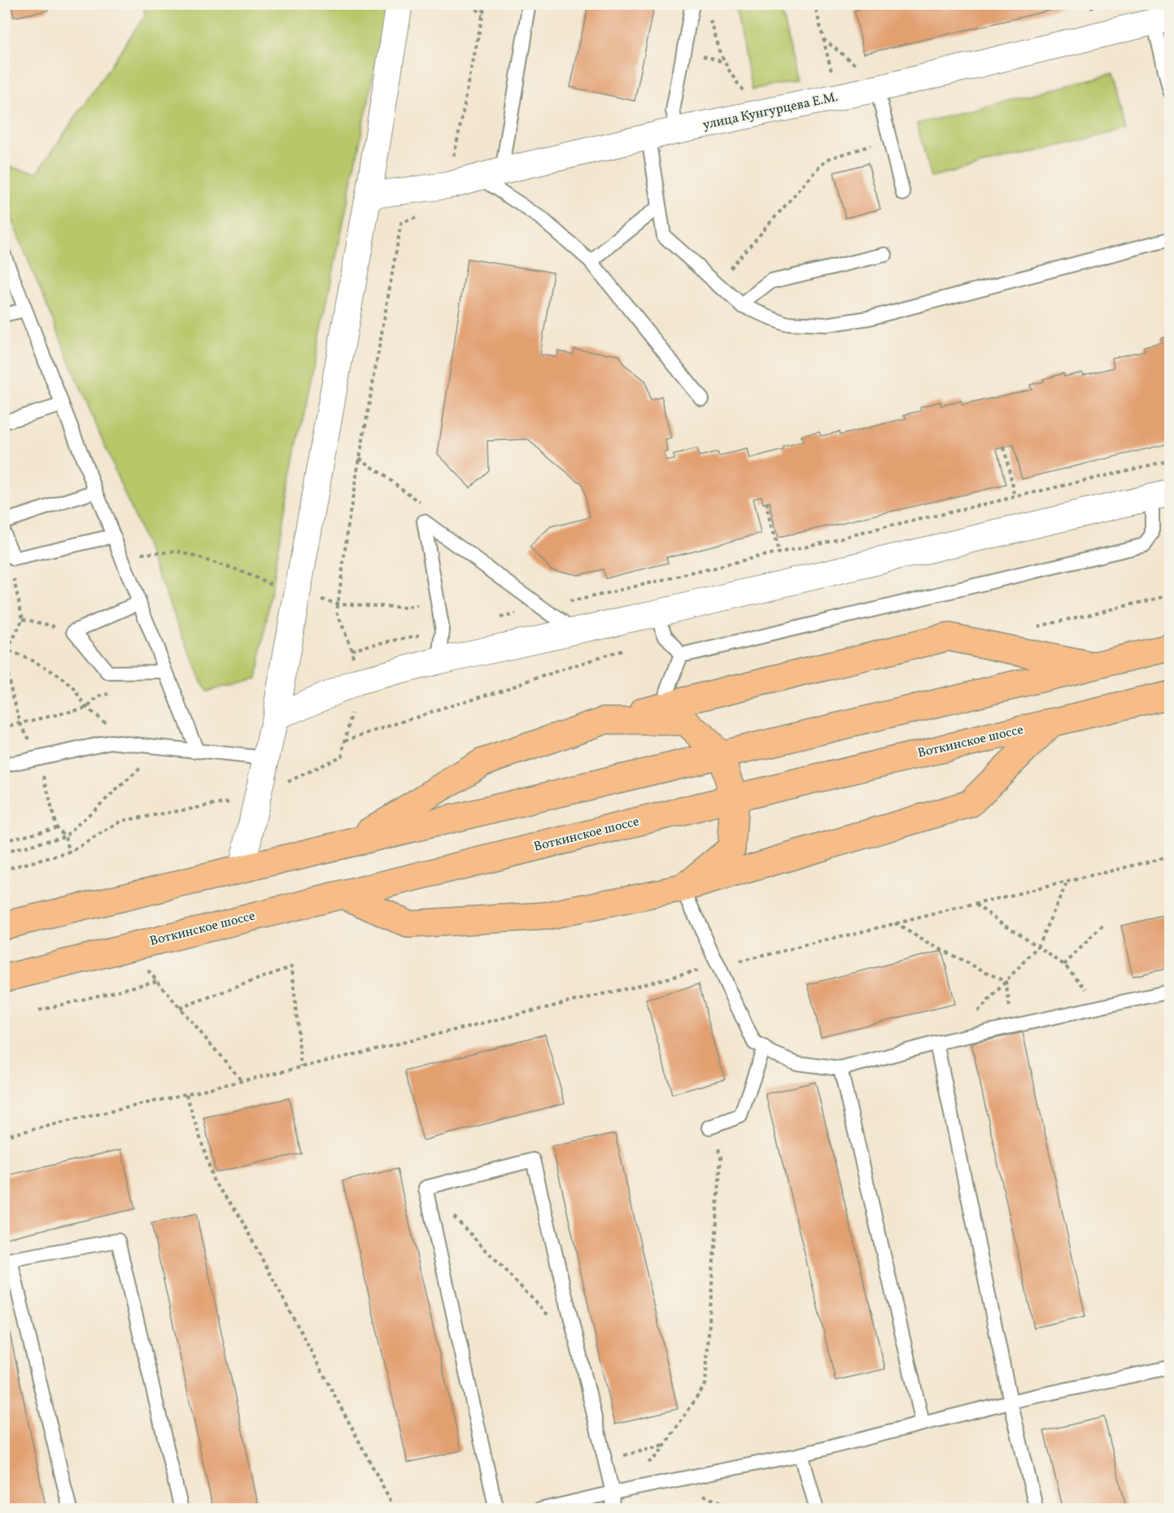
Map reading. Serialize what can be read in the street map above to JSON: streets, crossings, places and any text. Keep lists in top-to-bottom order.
{
  "streets": {
    "main road": ["Воткинское шоссе"],
    "street": ["улица Кунгурцева Е.М."]
  }
}
